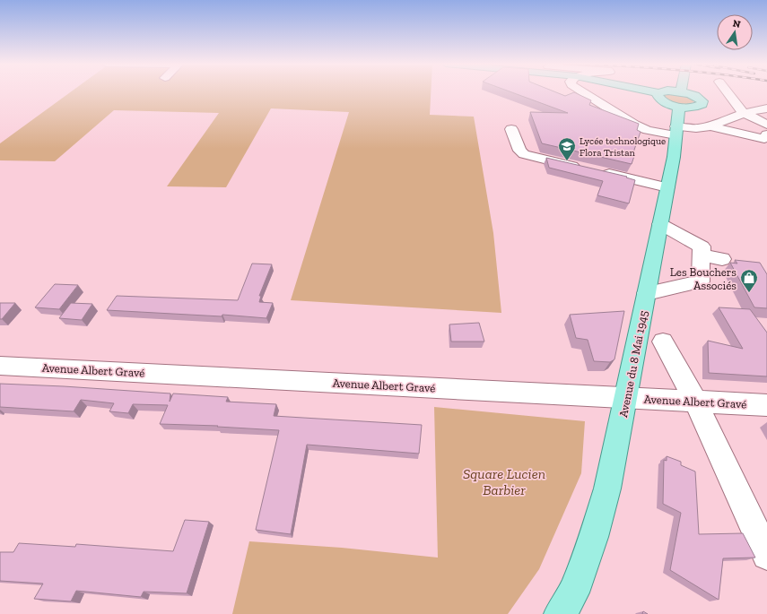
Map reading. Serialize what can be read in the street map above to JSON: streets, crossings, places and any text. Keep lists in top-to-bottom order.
{
  "streets": {
    "main road": ["Avenue du 8 Mai 1945"],
    "street": ["Avenue Albert Gravé"]
  },
  "crossings": [
    ["Avenue du 8 Mai 1945", "Avenue Albert Gravé"]
  ],
  "parks": ["Square Lucien Barbier"],
  "places": {
    "school or university": ["Lycée technologique Flora Tristan"],
    "shop": ["Les Bouchers Associés"]
  },
  "north": "top"
}
